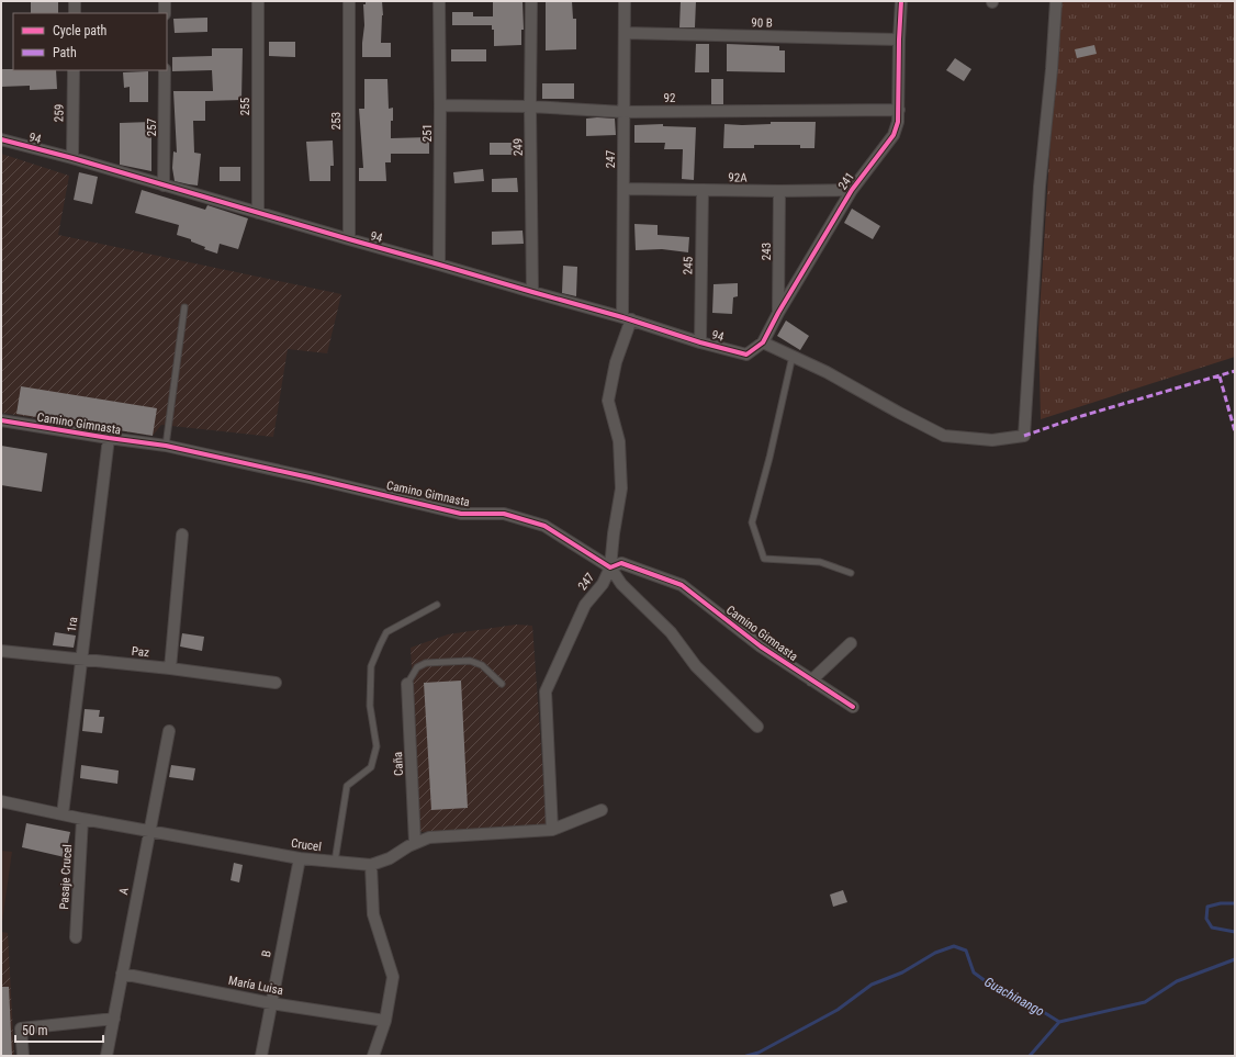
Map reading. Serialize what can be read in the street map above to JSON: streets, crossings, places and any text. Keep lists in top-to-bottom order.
{
  "streets": {
    "street": [
      "90 B",
      "92",
      "255",
      "259",
      "253",
      "257",
      "251",
      "94",
      "249",
      "247",
      "92A",
      "241",
      "243",
      "245",
      "Camino Gimnasta",
      "1ra",
      "Paz",
      "Caña",
      "Crucel",
      "Pasaje Crucel",
      "A",
      "B",
      "María Luisa"
    ]
  },
  "crossings": [
    ["90 B", "247"],
    ["90 B", "241"],
    ["92", "251"],
    ["92", "249"],
    ["92", "247"],
    ["92", "241"],
    ["255", "94"],
    ["259", "94"],
    ["253", "94"],
    ["257", "94"],
    ["251", "94"],
    ["94", "249"],
    ["94", "247"],
    ["94", "241"],
    ["94", "245"],
    ["247", "92A"],
    ["247", "Camino Gimnasta"],
    ["247", "Crucel"],
    ["92A", "241"],
    ["92A", "243"],
    ["92A", "245"],
    ["241", "243"],
    ["Camino Gimnasta", "1ra"],
    ["1ra", "Paz"],
    ["1ra", "Crucel"],
    ["Caña", "Crucel"],
    ["Crucel", "Pasaje Crucel"],
    ["Crucel", "A"],
    ["Crucel", "B"],
    ["A", "María Luisa"],
    ["B", "María Luisa"]
  ],
  "water": ["Guachinango"],
  "legend": ["Cycle path", "Path"],
  "scale_bar": "50 m"
}
